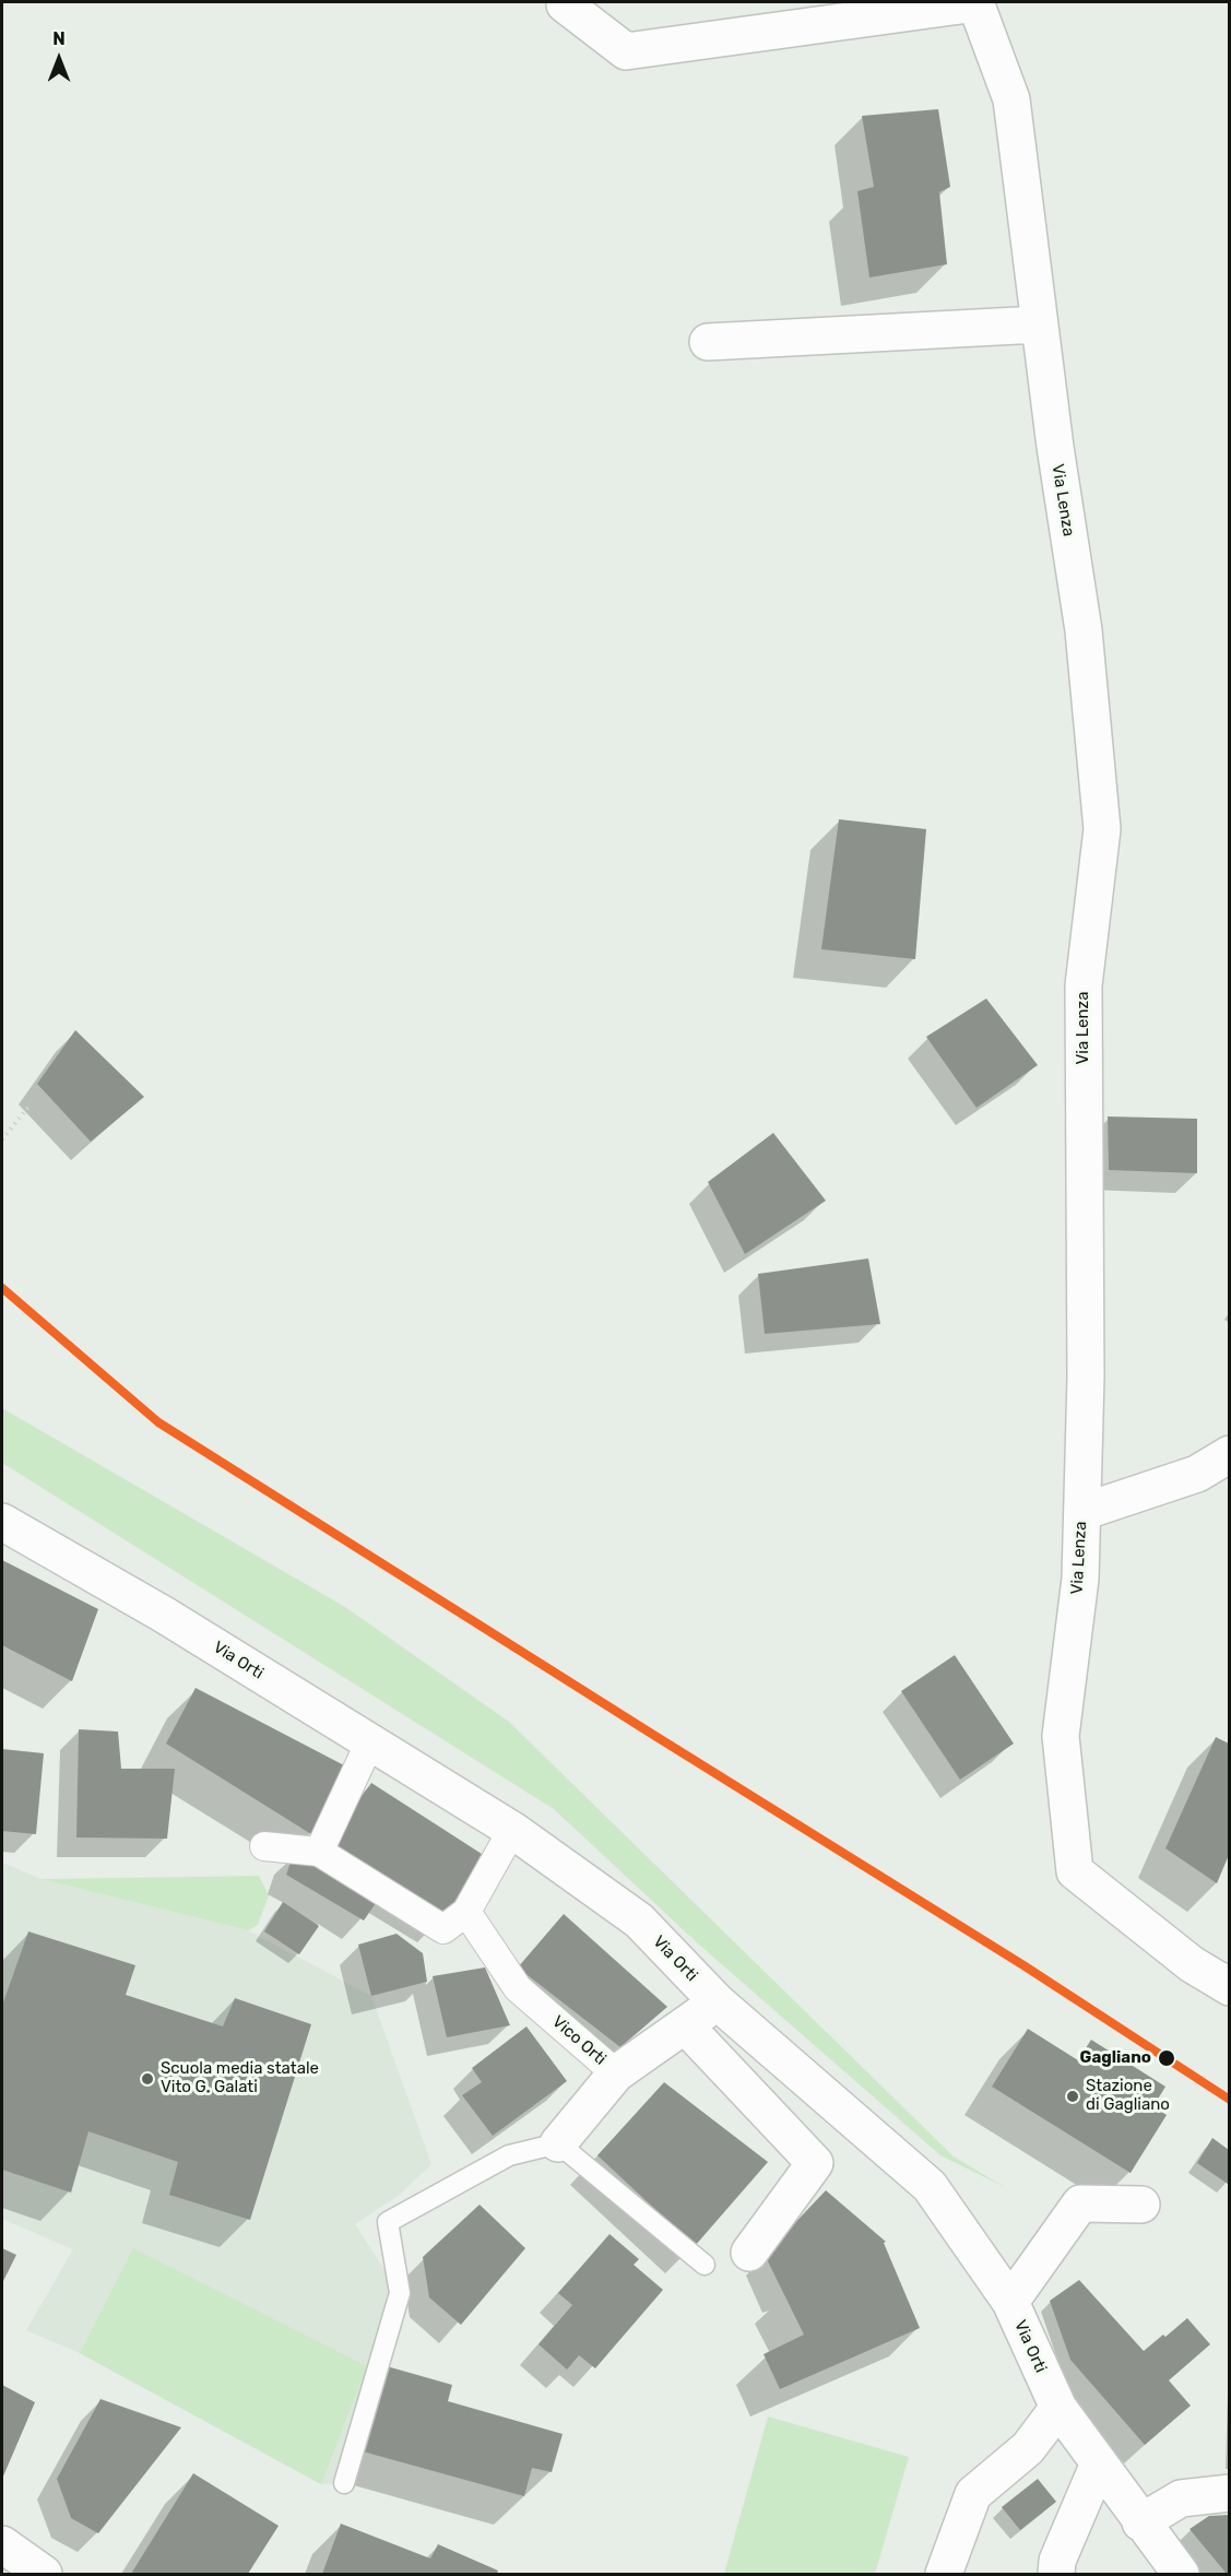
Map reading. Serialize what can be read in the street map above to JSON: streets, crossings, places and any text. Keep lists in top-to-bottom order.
{
  "streets": {
    "street": ["Via Lenza", "Via Orti", "Vico Orti"]
  },
  "crossings": [
    ["Via Orti", "Vico Orti"]
  ],
  "places": ["Gagliano", "Scuola media statale Vito G. Galati", "Stazione di Gagliano"],
  "north": "top"
}
